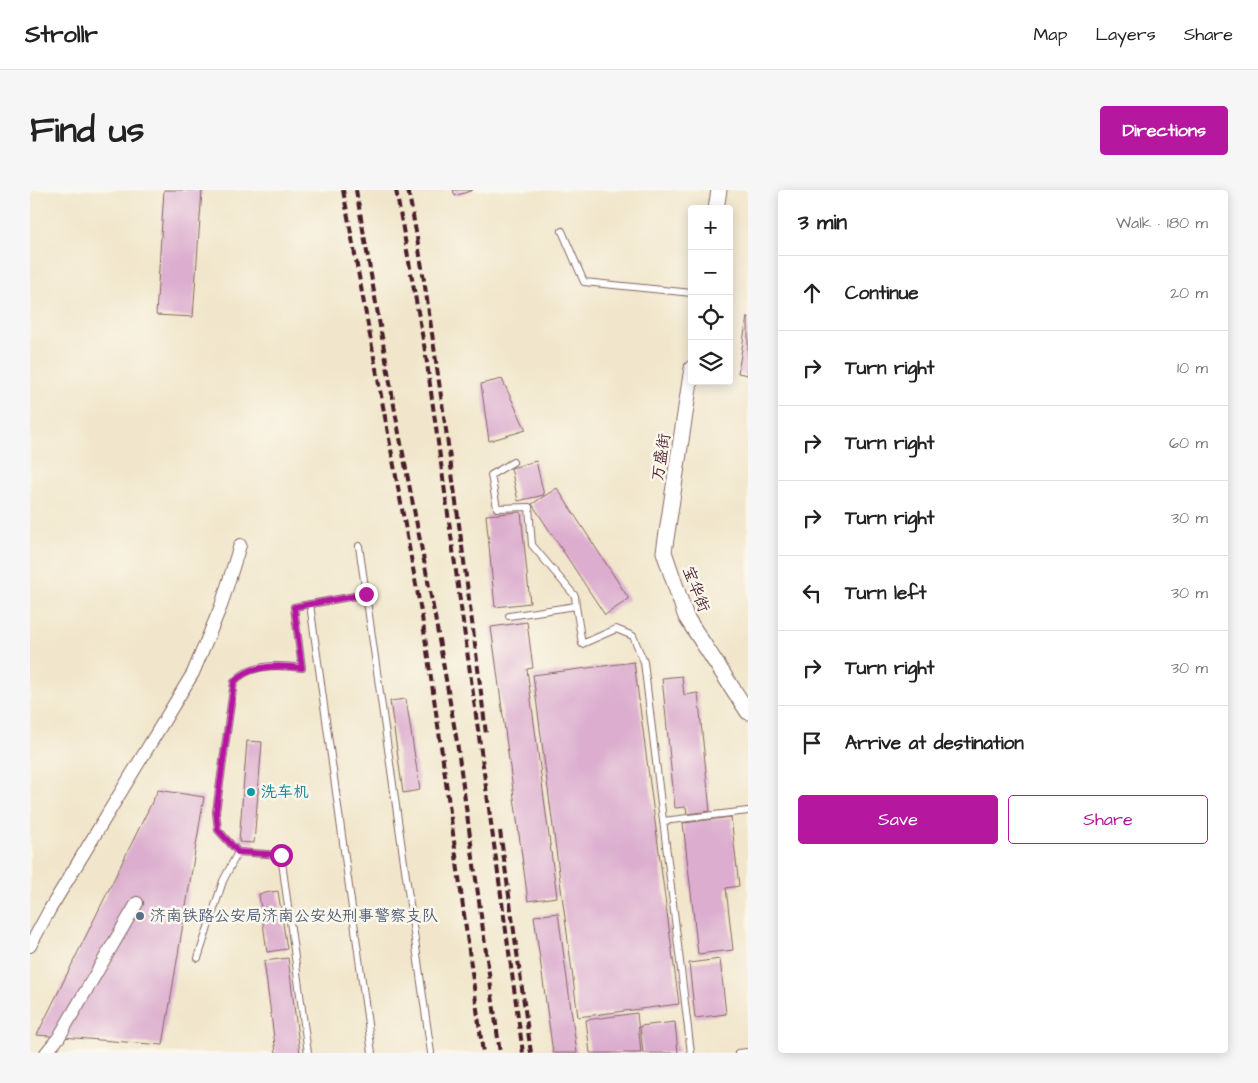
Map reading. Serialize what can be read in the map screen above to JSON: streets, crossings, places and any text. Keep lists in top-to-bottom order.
{
  "streets": {
    "street": ["万盛街", "宝华街"]
  },
  "crossings": [
    ["万盛街", "宝华街"]
  ],
  "places": ["洗车机", "济南铁路公安局济南公安处刑事警察支队"],
  "page": {
    "header": "Strollr",
    "nav": ["Map", "Layers", "Share"],
    "title": "Find us",
    "buttons": [
      "Directions",
      ["Save", "Share"]
    ],
    "heading": ["3 min", "Walk · 180 m"],
    "map_buttons": ["+", "−"],
    "list": [
      ["Continue", "20 m"],
      ["Turn right", "10 m"],
      ["Turn right", "60 m"],
      ["Turn right", "30 m"],
      ["Turn left", "30 m"],
      ["Turn right", "30 m"],
      "Arrive at destination"
    ]
  }
}
